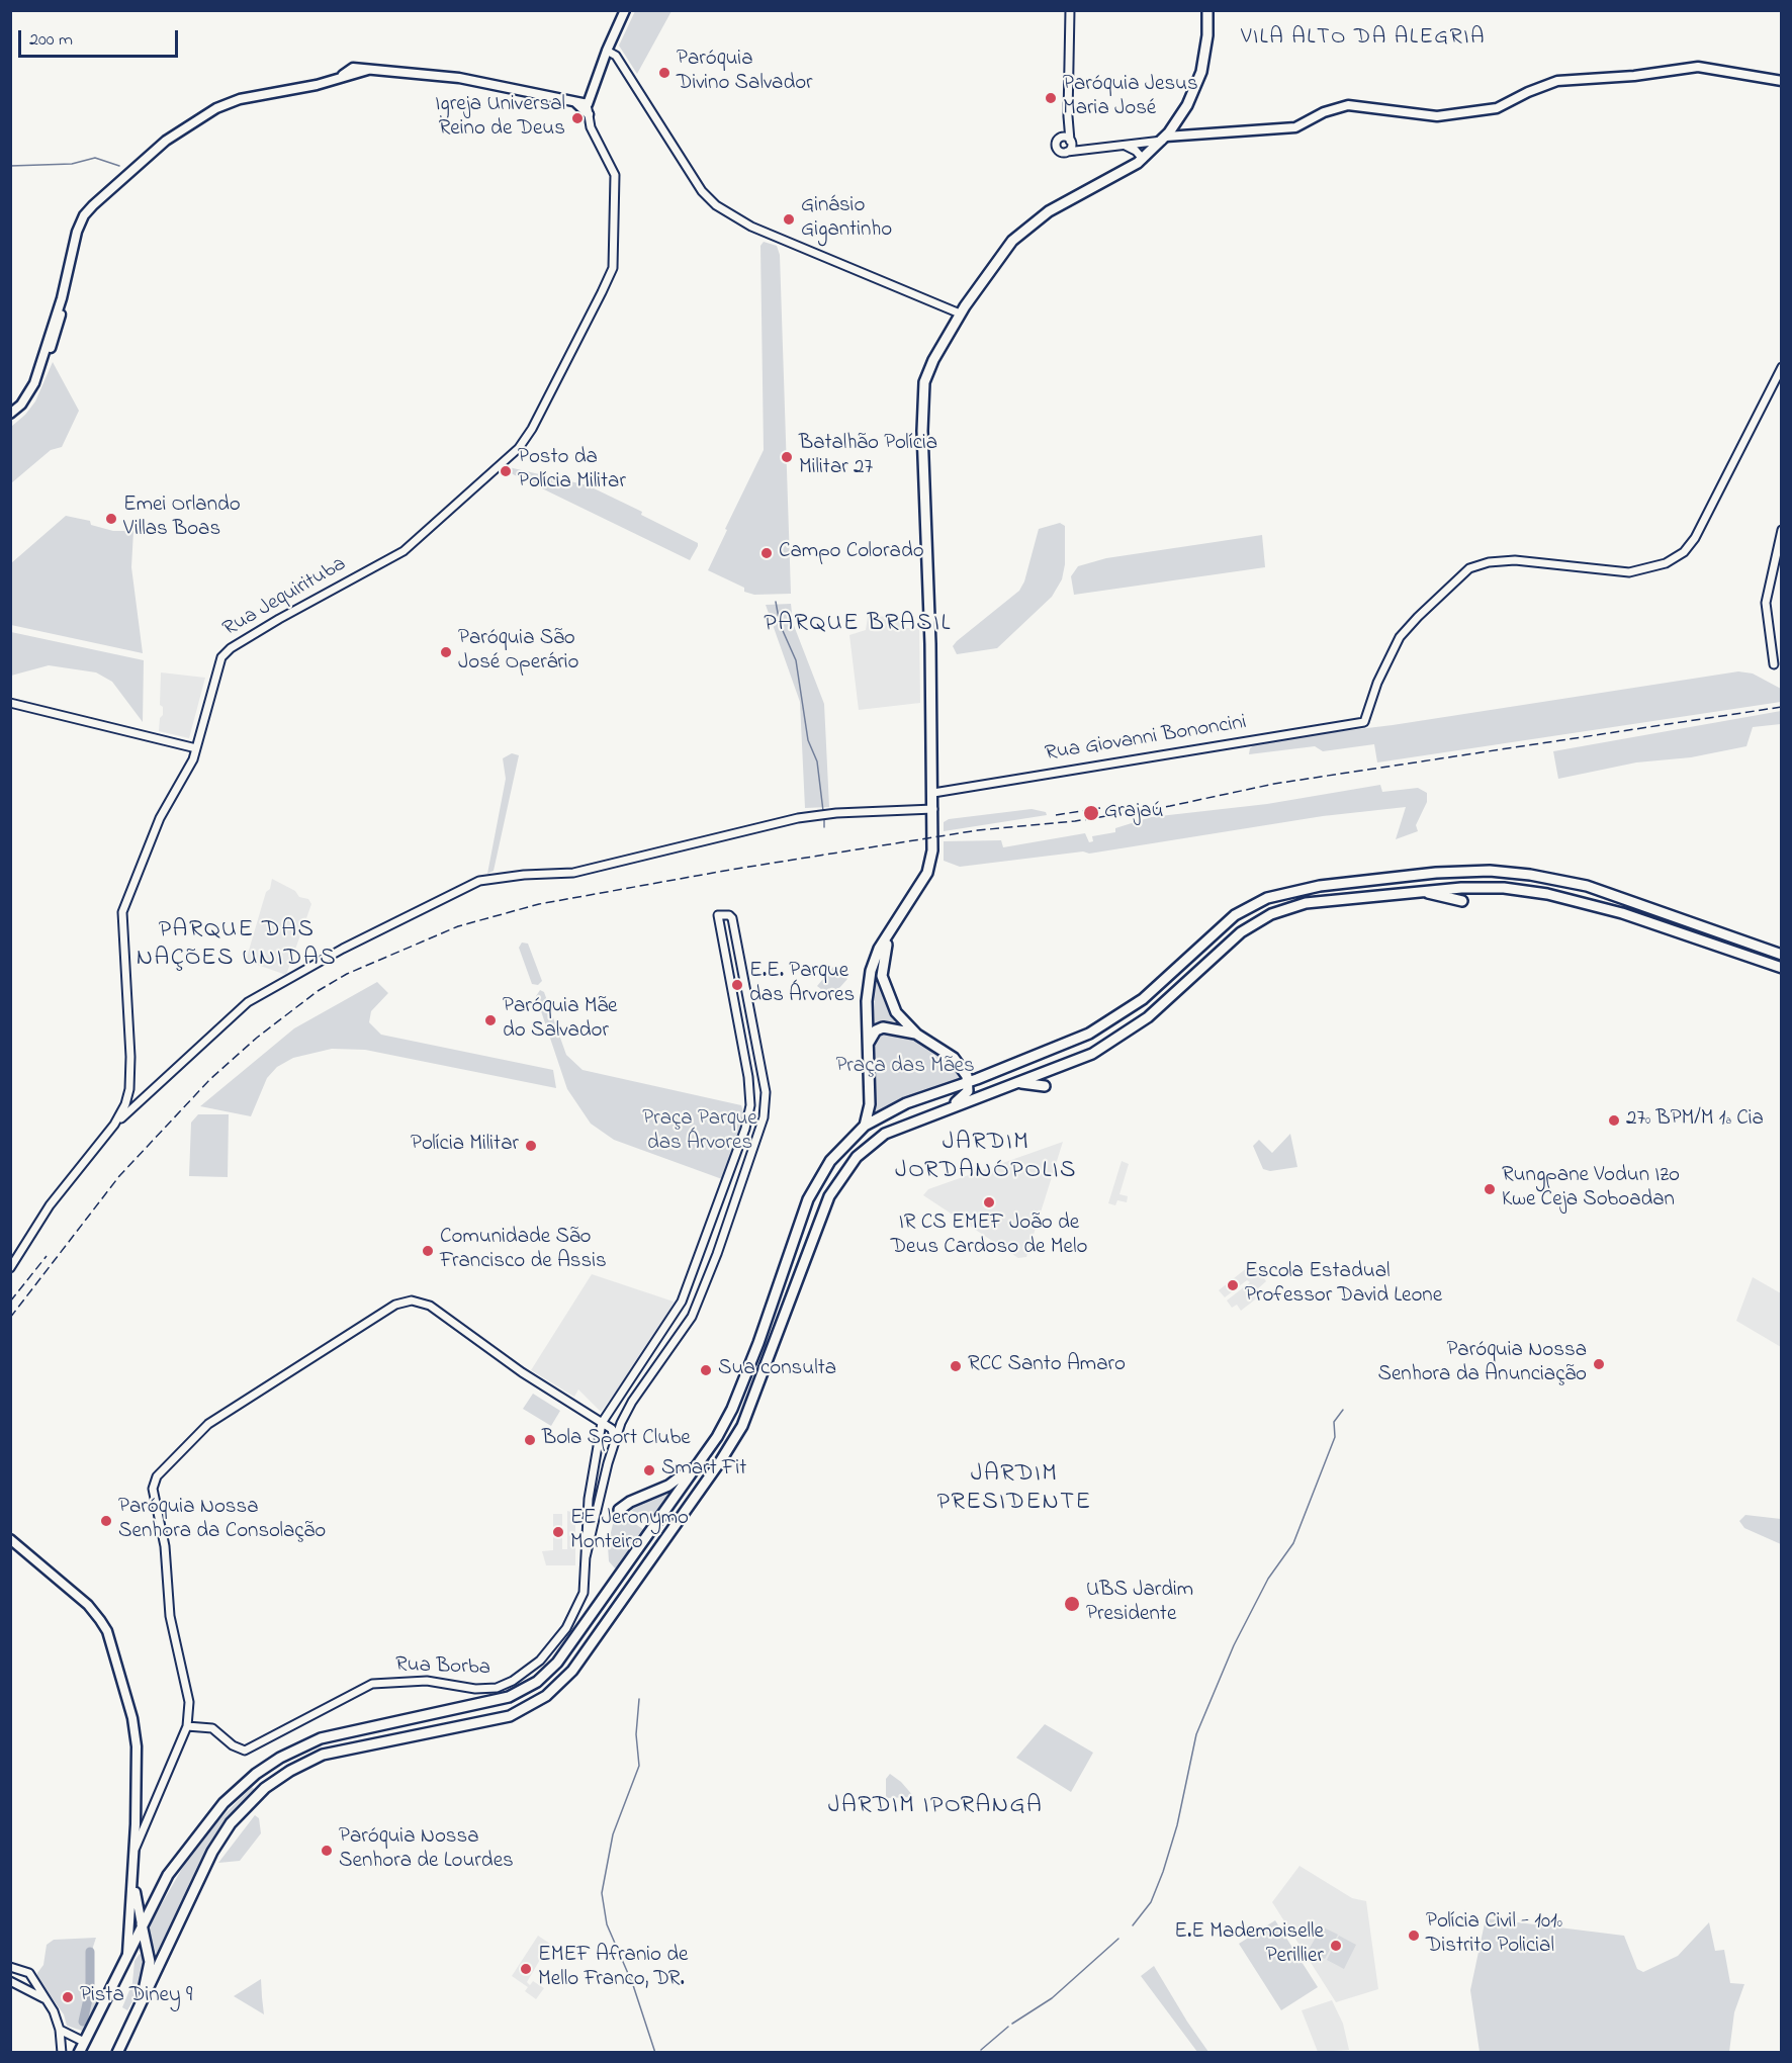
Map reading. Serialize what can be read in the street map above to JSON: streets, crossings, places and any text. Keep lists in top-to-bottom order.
{
  "streets": {
    "main road": ["Rua Jequirituba"],
    "street": ["Rua Giovanni Bononcini", "Rua Borba"]
  },
  "districts": [
    "VILA ALTO DA ALEGRIA",
    "PARQUE BRASIL",
    "PARQUE DAS NAÇÕES UNIDAS",
    "JARDIM JORDANÓPOLIS",
    "JARDIM PRESIDENTE",
    "JARDIM IPORANGA"
  ],
  "parks": ["Praça das Mães", "Praça Parque das Árvores"],
  "places": [
    "Paróquia Divino Salvador",
    "Paróquia Jesus Maria José",
    "Igreja Universal Reino de Deus",
    "Ginásio Gigantinho",
    "Batalhão Polícia Militar 27",
    "Posto da Polícia Militar",
    "Emei Orlando Villas Boas",
    "Campo Colorado",
    "Paróquia São José Operário",
    "Grajaú",
    "E.E. Parque das Árvores",
    "Paróquia Mãe do Salvador",
    "27º BPM/M 1ª Cia",
    "Polícia Militar",
    "Rungpane Vodun Izo Kwe Ceja Soboadan",
    "IR CS EMEF João de Deus Cardoso de Melo",
    "Comunidade São Francisco de Assis",
    "Escola Estadual Professor David Leone",
    "Paróquia Nossa Senhora da Anunciação",
    "RCC Santo Amaro",
    "Sua consulta",
    "Bola Sport Clube",
    "Smart Fit",
    "Paróquia Nossa Senhora da Consolação",
    "EE Jeronymo Monteiro",
    "UBS Jardim Presidente",
    "Paróquia Nossa Senhora de Lourdes",
    "Polícia Civil - 101º Distrito Policial",
    "E.E Mademoiselle Perillier",
    "EMEF Afranio de Mello Franco, DR.",
    "Pista Diney 9"
  ],
  "scale_bar": "200 m"
}
